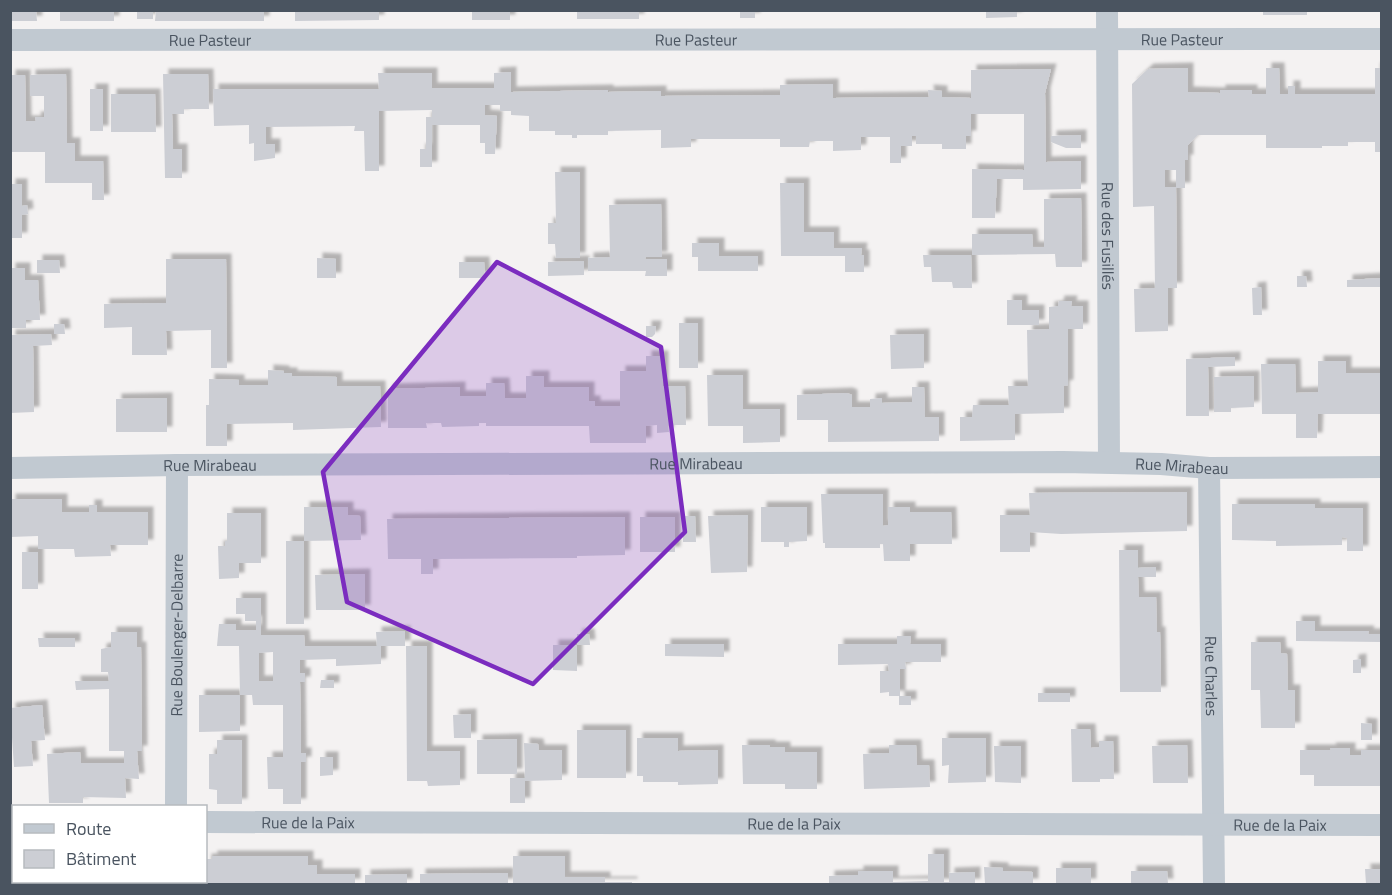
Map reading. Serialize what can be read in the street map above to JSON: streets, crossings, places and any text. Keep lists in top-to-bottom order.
{
  "streets": {
    "street": [
      "Rue Pasteur",
      "Rue des Fusillés",
      "Rue Mirabeau",
      "Rue Boulenger-Delbarre",
      "Rue Charles",
      "Rue de la Paix"
    ]
  },
  "crossings": [
    ["Rue Pasteur", "Rue des Fusillés"],
    ["Rue des Fusillés", "Rue Mirabeau"],
    ["Rue Mirabeau", "Rue Boulenger-Delbarre"],
    ["Rue Mirabeau", "Rue Charles"],
    ["Rue Charles", "Rue de la Paix"]
  ],
  "legend": ["Route", "Bâtiment"]
}
